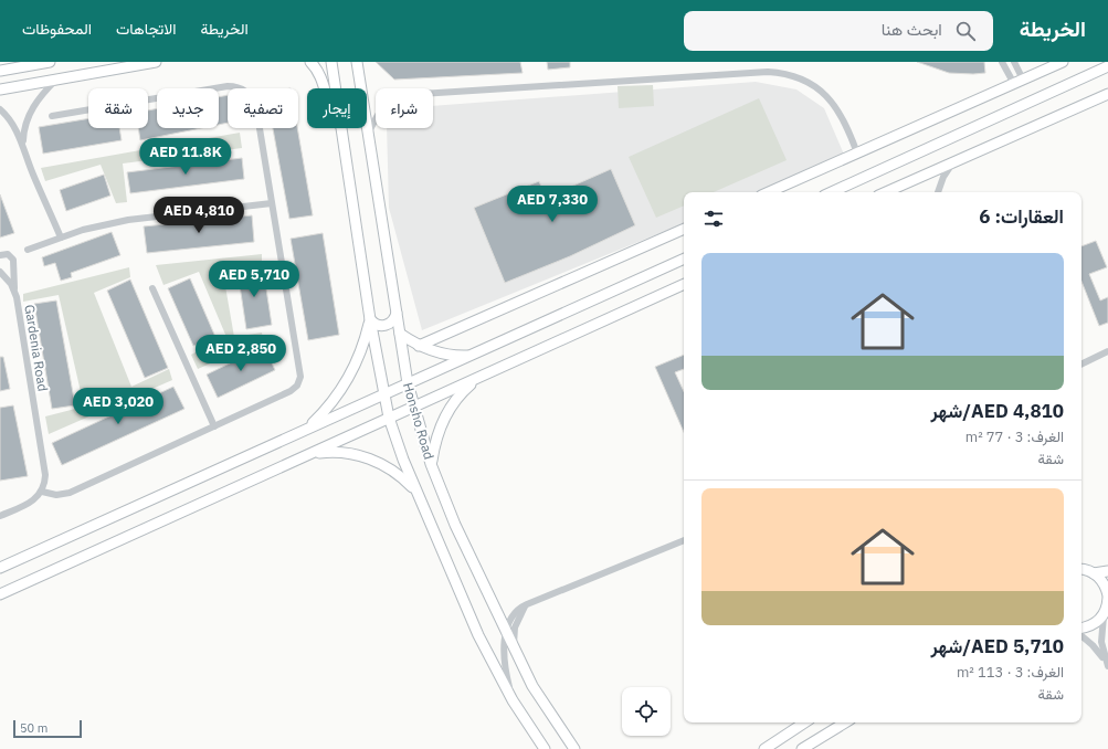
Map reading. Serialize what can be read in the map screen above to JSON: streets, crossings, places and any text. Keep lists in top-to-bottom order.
{
  "streets": {
    "street": ["Gardenia Road", "Honsho Road"]
  },
  "scale_bar": "50 m",
  "page": {
    "header": "الخريطة",
    "search": "ابحث هنا",
    "nav": ["الخريطة", "الاتجاهات", "المحفوظات"],
    "chip": [
      "شراء",
      "إيجار",
      "تصفية",
      "جديد",
      "شقة"
    ],
    "price": [
      "AED 11.8K",
      "AED 7,330",
      "AED 4,810",
      "AED 5,710",
      "AED 2,850",
      "AED 3,020"
    ],
    "heading": "العقارات: 6",
    "list": [
      {
        "name": "AED 4,810/شهر",
        "note": "الغرف: 3 · 77 m² · شقة"
      },
      {
        "name": "AED 5,710/شهر",
        "note": "الغرف: 3 · 113 m² · شقة"
      }
    ],
    "scale": "50 m"
  }
}
